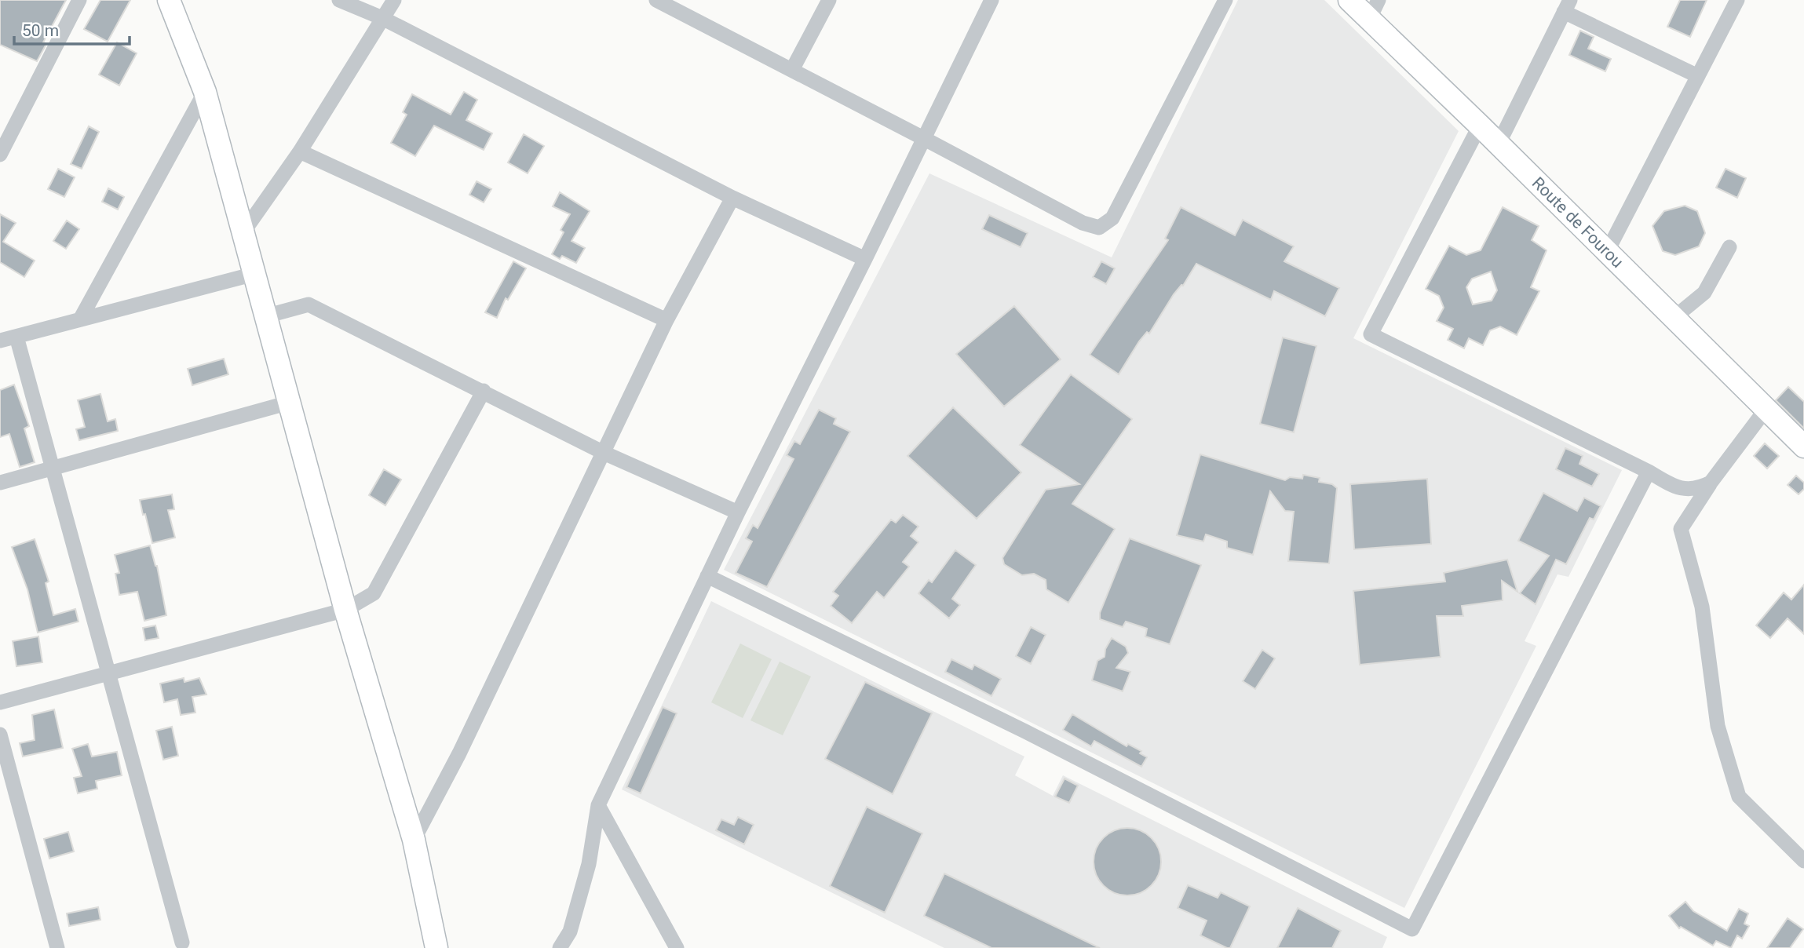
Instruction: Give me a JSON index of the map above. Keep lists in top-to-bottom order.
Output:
{
  "streets": {
    "street": ["Route de Fourou"]
  },
  "scale_bar": "50 m"
}
